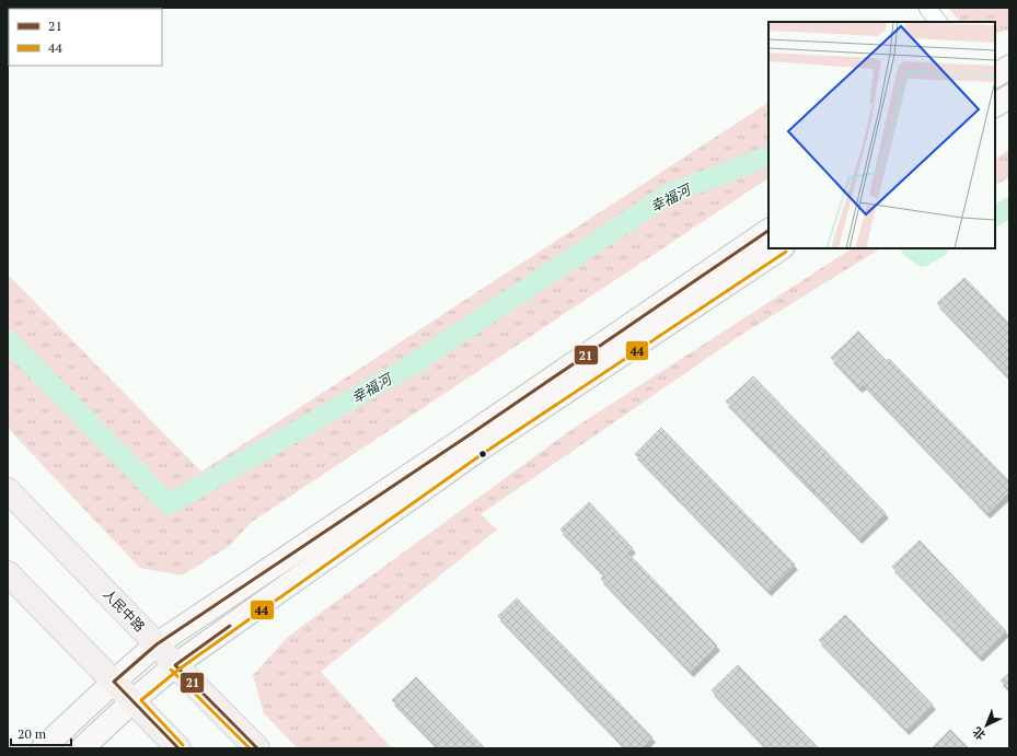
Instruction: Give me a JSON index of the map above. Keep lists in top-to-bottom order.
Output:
{
  "streets": {
    "main road": ["人民中路"]
  },
  "water": ["幸福河"],
  "lines": ["transit line 21", "transit line 44"],
  "legend": ["21", "44"],
  "scale_bar": "20 m",
  "north": "bottom left"
}
